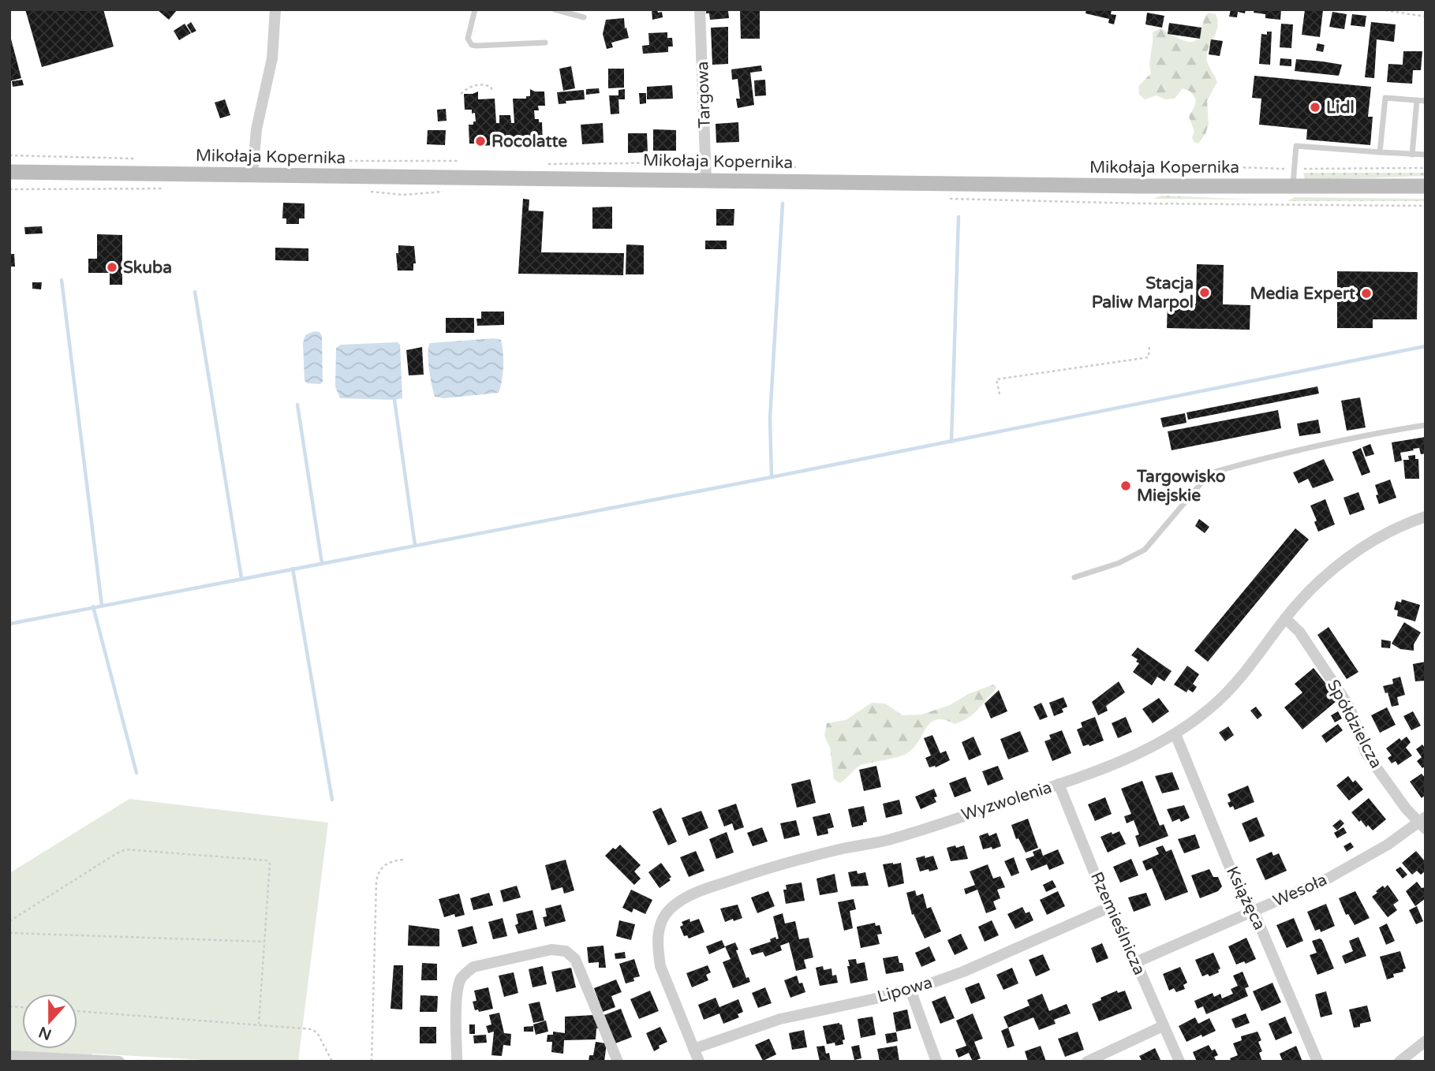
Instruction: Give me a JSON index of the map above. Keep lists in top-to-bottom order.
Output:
{
  "streets": {
    "main road": ["Mikołaja Kopernika"],
    "street": [
      "Targowa",
      "Spółdzielcza",
      "Wyzwolenia",
      "Wesoła",
      "Książęca",
      "Rzemieślnicza",
      "Lipowa"
    ]
  },
  "crossings": [
    ["Targowa", "Mikołaja Kopernika"],
    ["Spółdzielcza", "Wyzwolenia"],
    ["Spółdzielcza", "Wesoła"],
    ["Wyzwolenia", "Książęca"],
    ["Wyzwolenia", "Rzemieślnicza"],
    ["Wyzwolenia", "Lipowa"],
    ["Wesoła", "Książęca"],
    ["Wesoła", "Rzemieślnicza"],
    ["Rzemieślnicza", "Lipowa"]
  ],
  "places": [
    "Lidl",
    "Rocolatte",
    "Skuba",
    "Stacja Paliw Marpol",
    "Media Expert",
    "Targowisko Miejskie"
  ],
  "north": "bottom"
}
